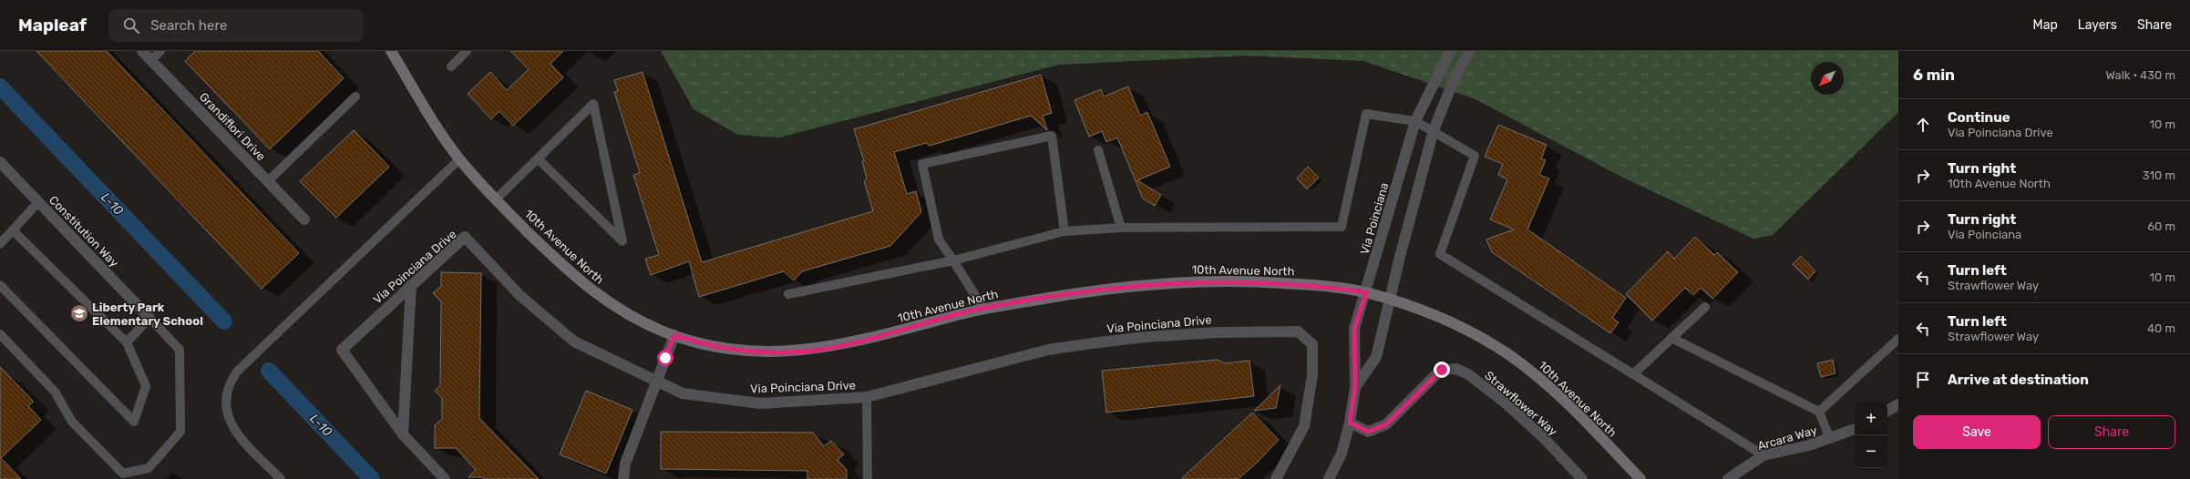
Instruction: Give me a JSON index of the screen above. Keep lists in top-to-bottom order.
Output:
{
  "streets": {
    "street": [
      "Grandiflori Drive",
      "Via Poinciana",
      "Constitution Way",
      "10th Avenue North",
      "Via Poinciana Drive",
      "Strawflower Way",
      "Arcara Way"
    ]
  },
  "crossings": [
    ["Via Poinciana", "10th Avenue North"],
    ["Via Poinciana", "Strawflower Way"]
  ],
  "water": ["L-10"],
  "places": {
    "school or university": ["Liberty Park Elementary School"]
  },
  "north": "bottom left",
  "page": {
    "header": "Mapleaf",
    "search": "Search here",
    "nav": ["Map", "Layers", "Share"],
    "heading": ["6 min", "Walk · 430 m"],
    "list": [
      ["Continue", "Via Poinciana Drive", "10 m"],
      ["Turn right", "10th Avenue North", "310 m"],
      ["Turn right", "Via Poinciana", "60 m"],
      ["Turn left", "Strawflower Way", "10 m"],
      ["Turn left", "Strawflower Way", "40 m"],
      "Arrive at destination"
    ],
    "map_buttons": ["+", "−"],
    "buttons": ["Save", "Share"]
  }
}
